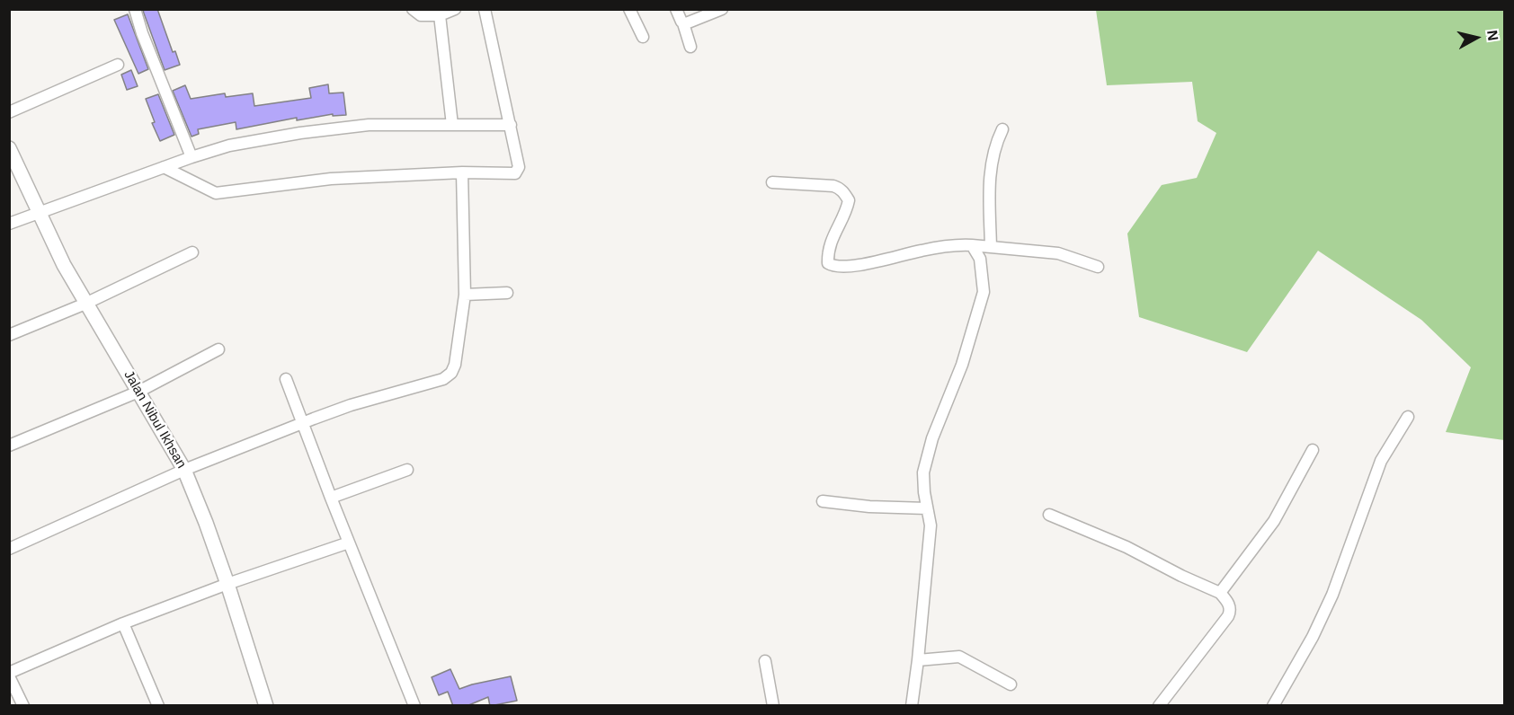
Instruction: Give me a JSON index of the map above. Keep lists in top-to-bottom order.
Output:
{
  "streets": {
    "street": ["Jalan Nibul Ikhsan"]
  },
  "north": "right"
}
